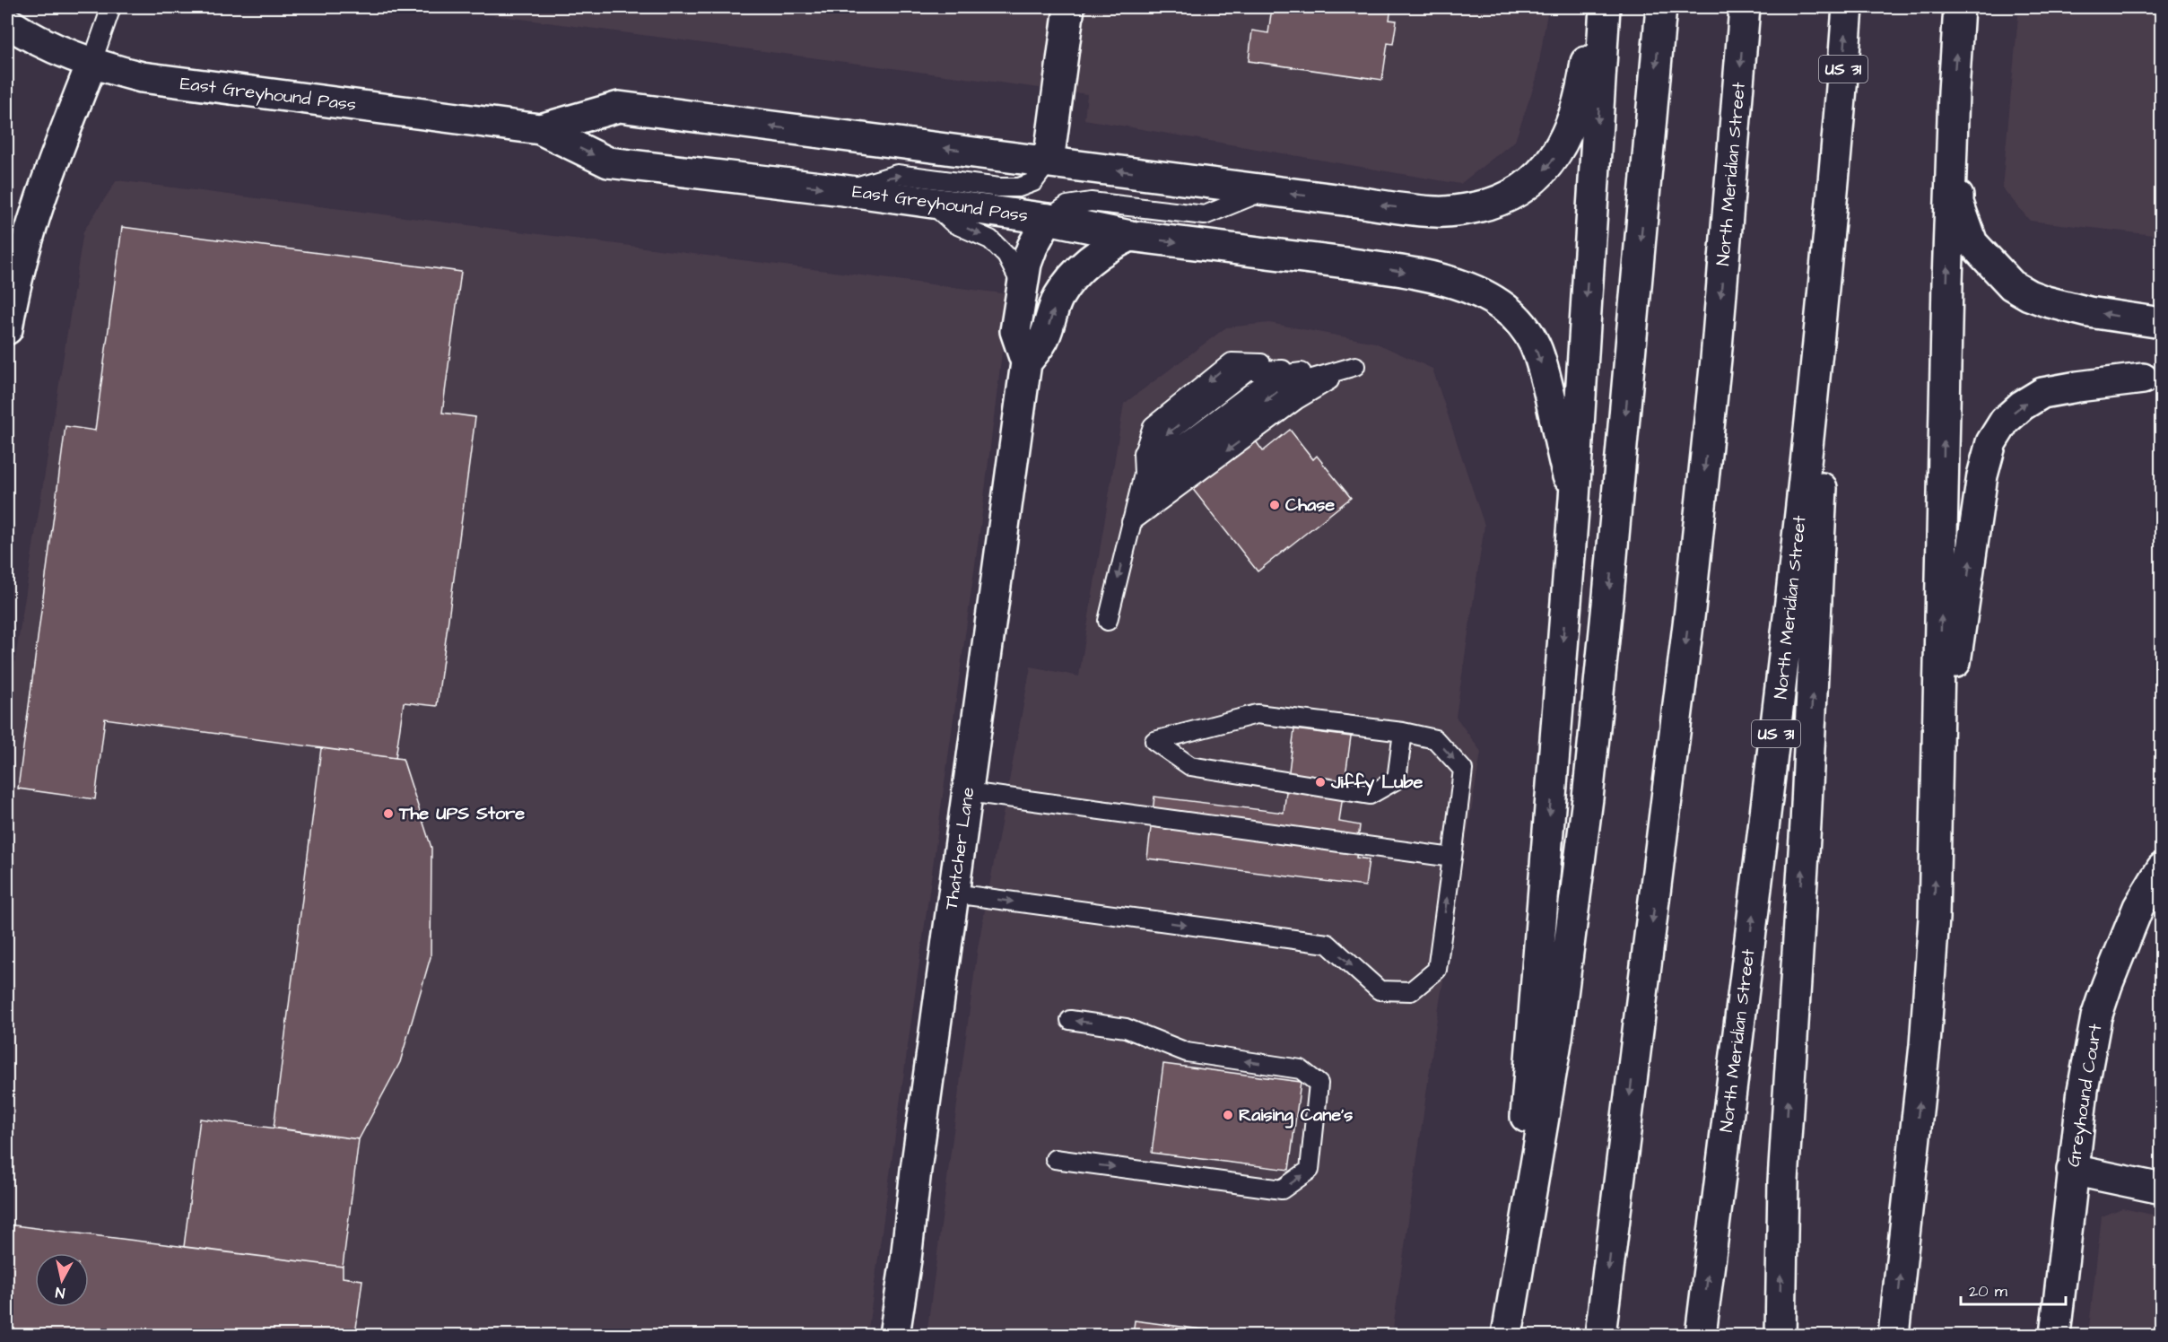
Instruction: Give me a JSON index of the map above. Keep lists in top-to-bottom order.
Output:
{
  "streets": {
    "main road": [
      "US 31",
      "East Greyhound Pass",
      "North Meridian Street",
      "Thatcher Lane",
      "Greyhound Court"
    ]
  },
  "crossings": [
    ["East Greyhound Pass", "Thatcher Lane"]
  ],
  "places": [
    "Chase",
    "Jiffy Lube",
    "The UPS Store",
    "Raising Cane's"
  ],
  "scale_bar": "20 m",
  "north": "bottom"
}
